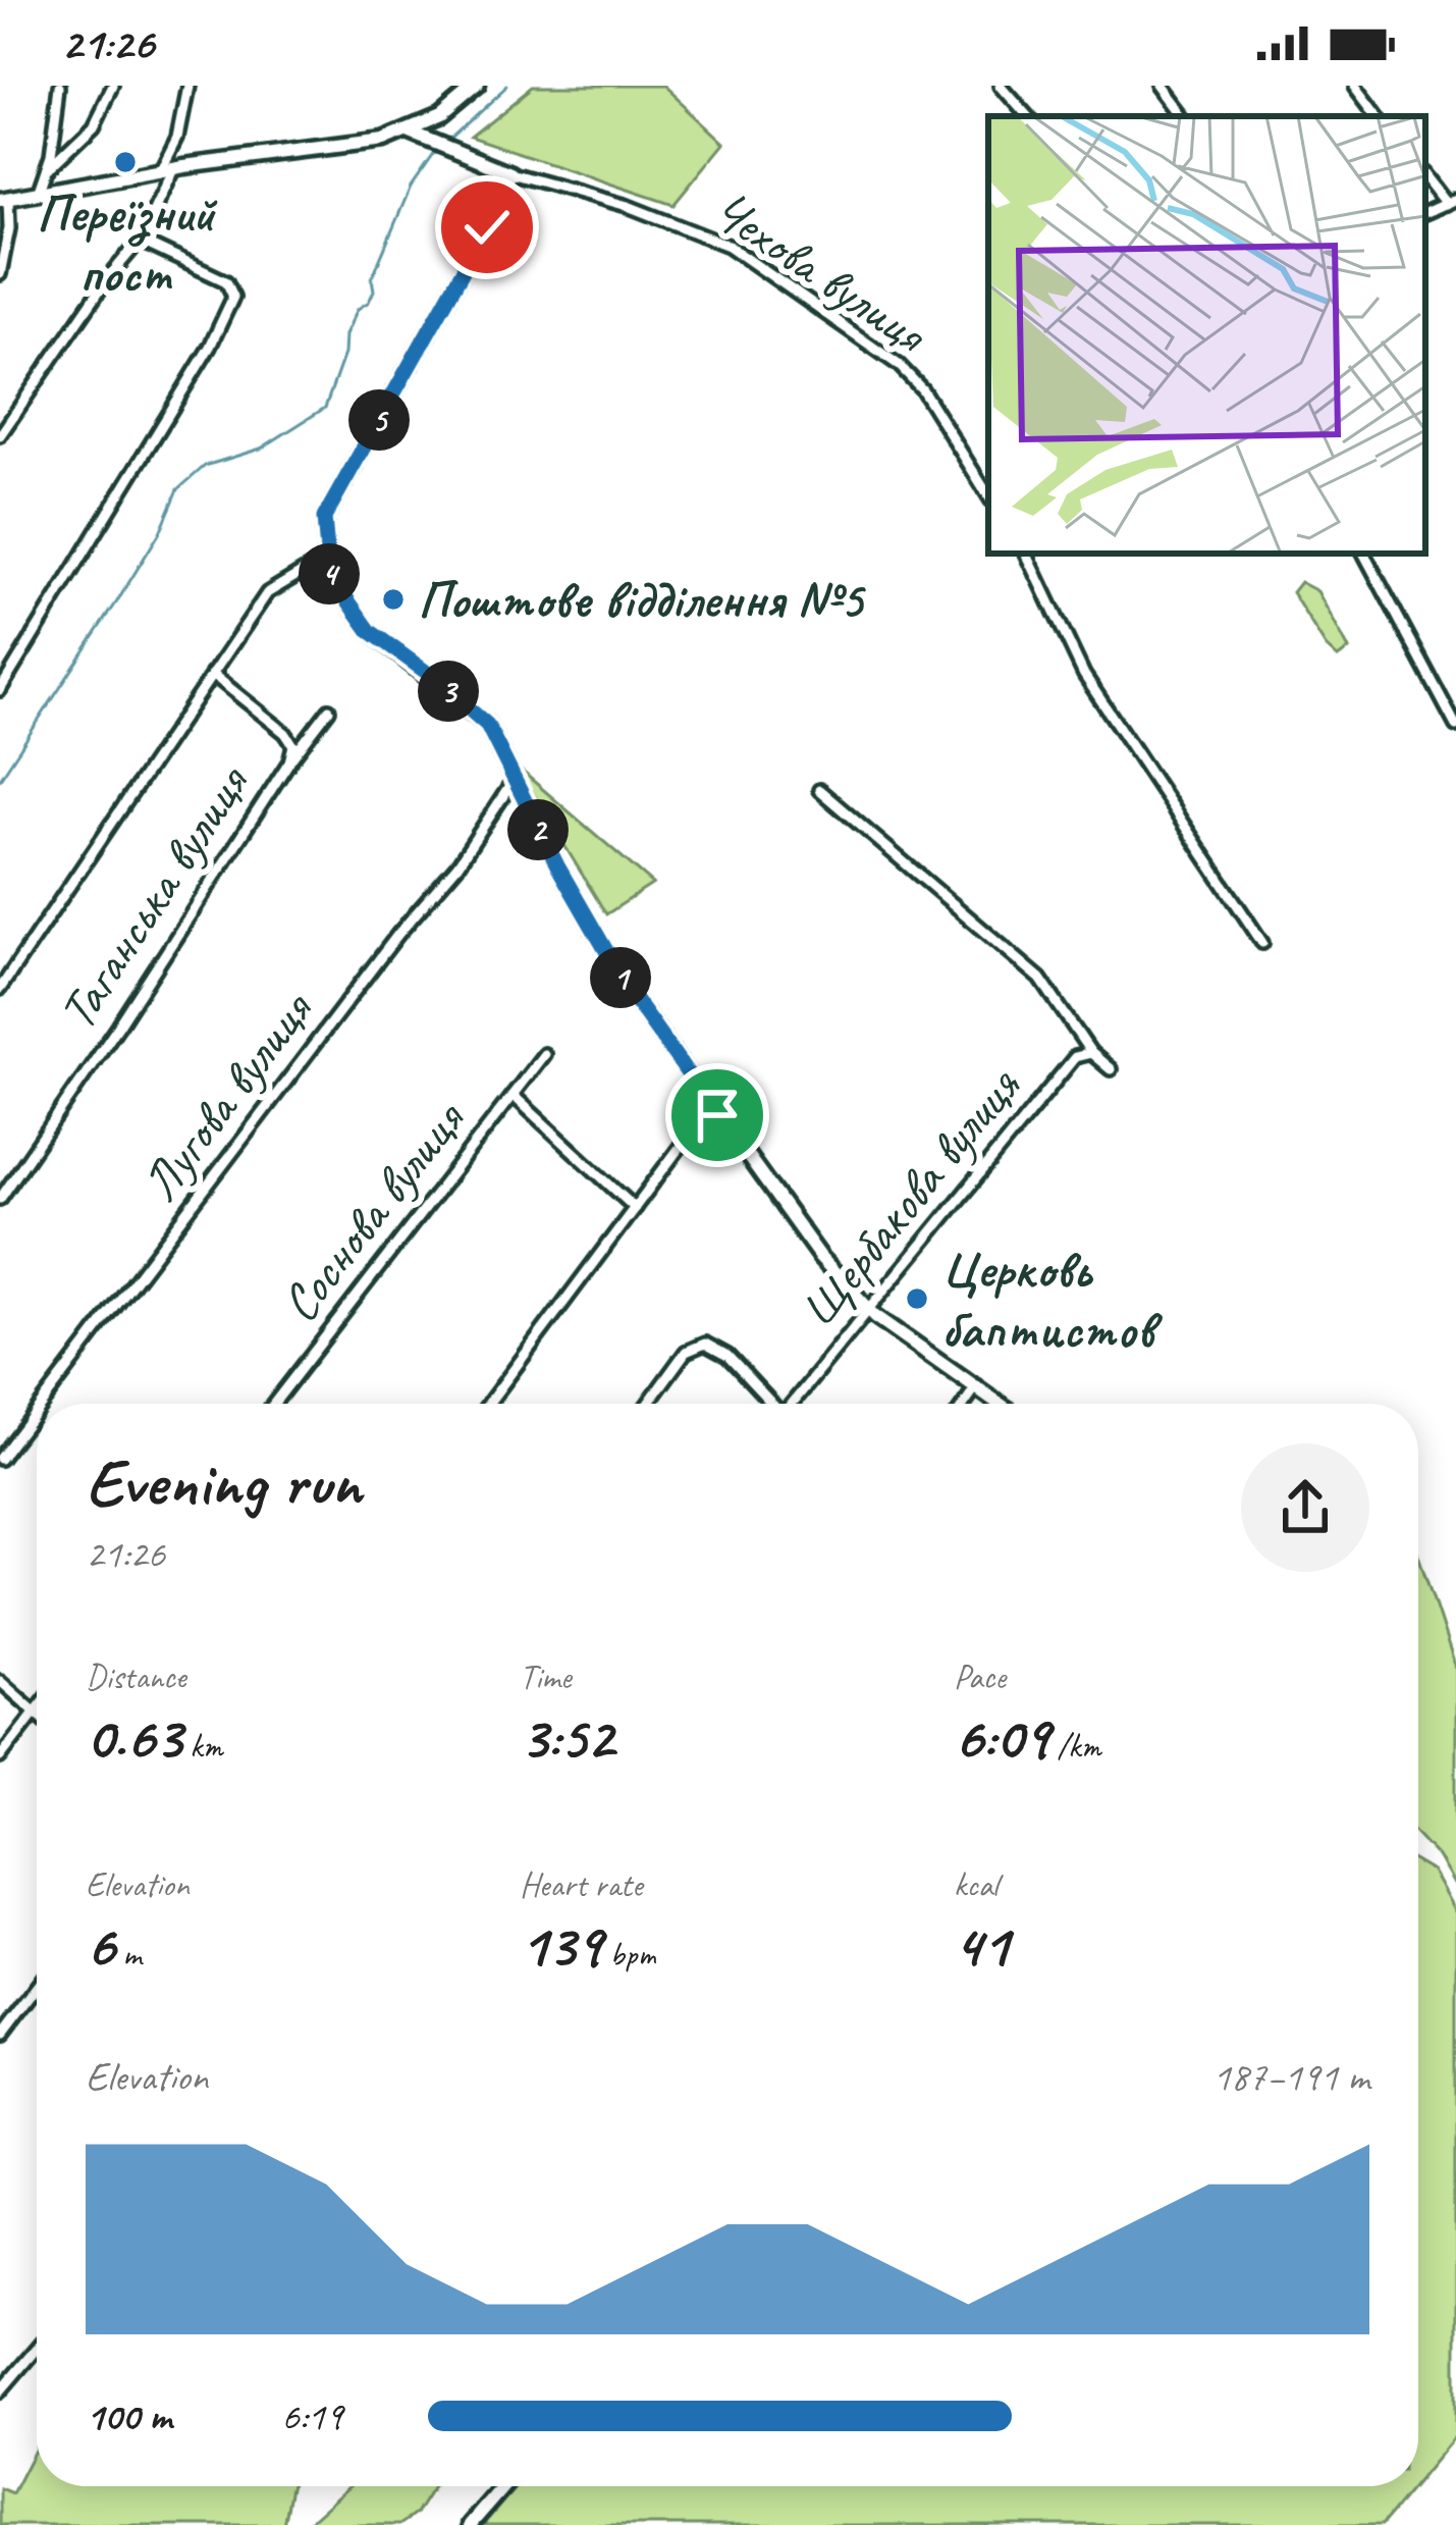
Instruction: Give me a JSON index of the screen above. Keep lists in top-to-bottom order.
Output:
{
  "streets": {
    "street": [
      "Чехова вулиця",
      "Таганська вулиця",
      "Лугова вулиця",
      "Щербакова вулиця",
      "Соснова вулиця"
    ]
  },
  "places": ["Переїзний пост", "Поштове відділення №5", "Церковь баптистов"],
  "page": {
    "status": "21:26",
    "pins": [
      "5",
      "4",
      "3",
      "2",
      "1"
    ],
    "heading": ["Evening run", "21:26"],
    "stats": [
      ["Distance", "0.63 km"],
      ["Time", "3:52"],
      ["Pace", "6:09 /km"],
      ["Elevation", "6 m"],
      ["Heart rate", "139 bpm"],
      ["kcal", "41"]
    ],
    "chart": ["Elevation", "187–191 m"],
    "list": [
      {
        "name": "100 m",
        "note": "6:19"
      }
    ]
  }
}
